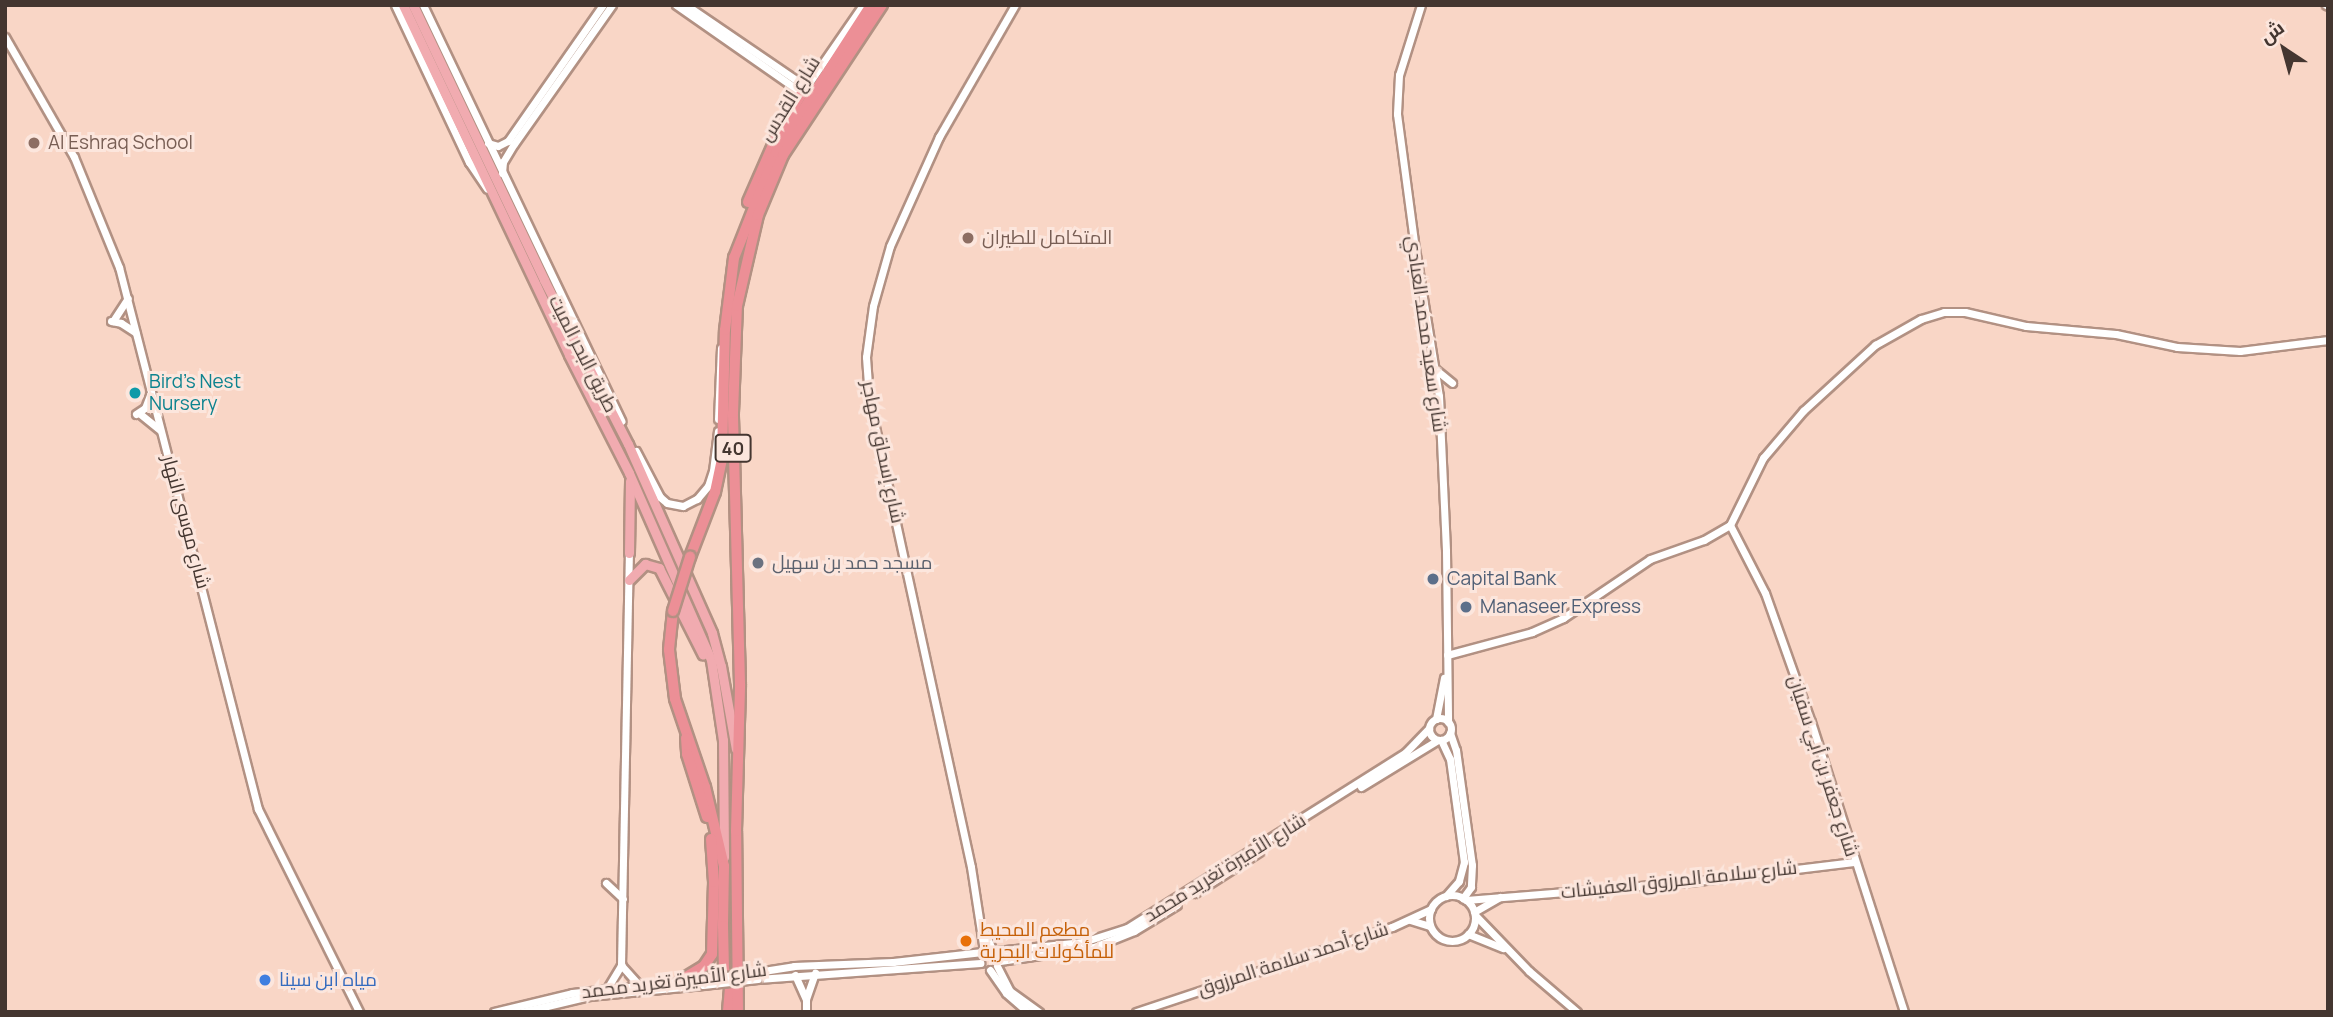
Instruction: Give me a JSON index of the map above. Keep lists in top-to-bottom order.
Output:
{
  "streets": {
    "highway": ["شارع القدس", "40"],
    "main road": ["طريق البحر الميت"],
    "street": [
      "شارع سعيد محمد العبادي",
      "شارع إسحاق مهاجر",
      "شارع موسى النهار",
      "شارع جعفر بن أبي سفيان",
      "شارع الأميرة تغريد محمد",
      "شارع سلامة المرزوق العفيشات",
      "شارع أحمد سلامة المرزوق"
    ]
  },
  "crossings": [
    ["شارع القدس", "40"],
    ["شارع سعيد محمد العبادي", "شارع الأميرة تغريد محمد"],
    ["طريق البحر الميت", "40"],
    ["شارع إسحاق مهاجر", "شارع الأميرة تغريد محمد"],
    ["شارع جعفر بن أبي سفيان", "شارع سلامة المرزوق العفيشات"],
    ["شارع سلامة المرزوق العفيشات", "شارع أحمد سلامة المرزوق"]
  ],
  "places": [
    "Al Eshraq School",
    "المتكامل للطيران",
    "Bird's Nest Nursery",
    "مسجد حمد بن سهيل",
    "Capital Bank",
    "Manaseer Express",
    "مطعم المحيط للمأكولات البحرية",
    "مياه ابن سينا"
  ],
  "north": "top left"
}
